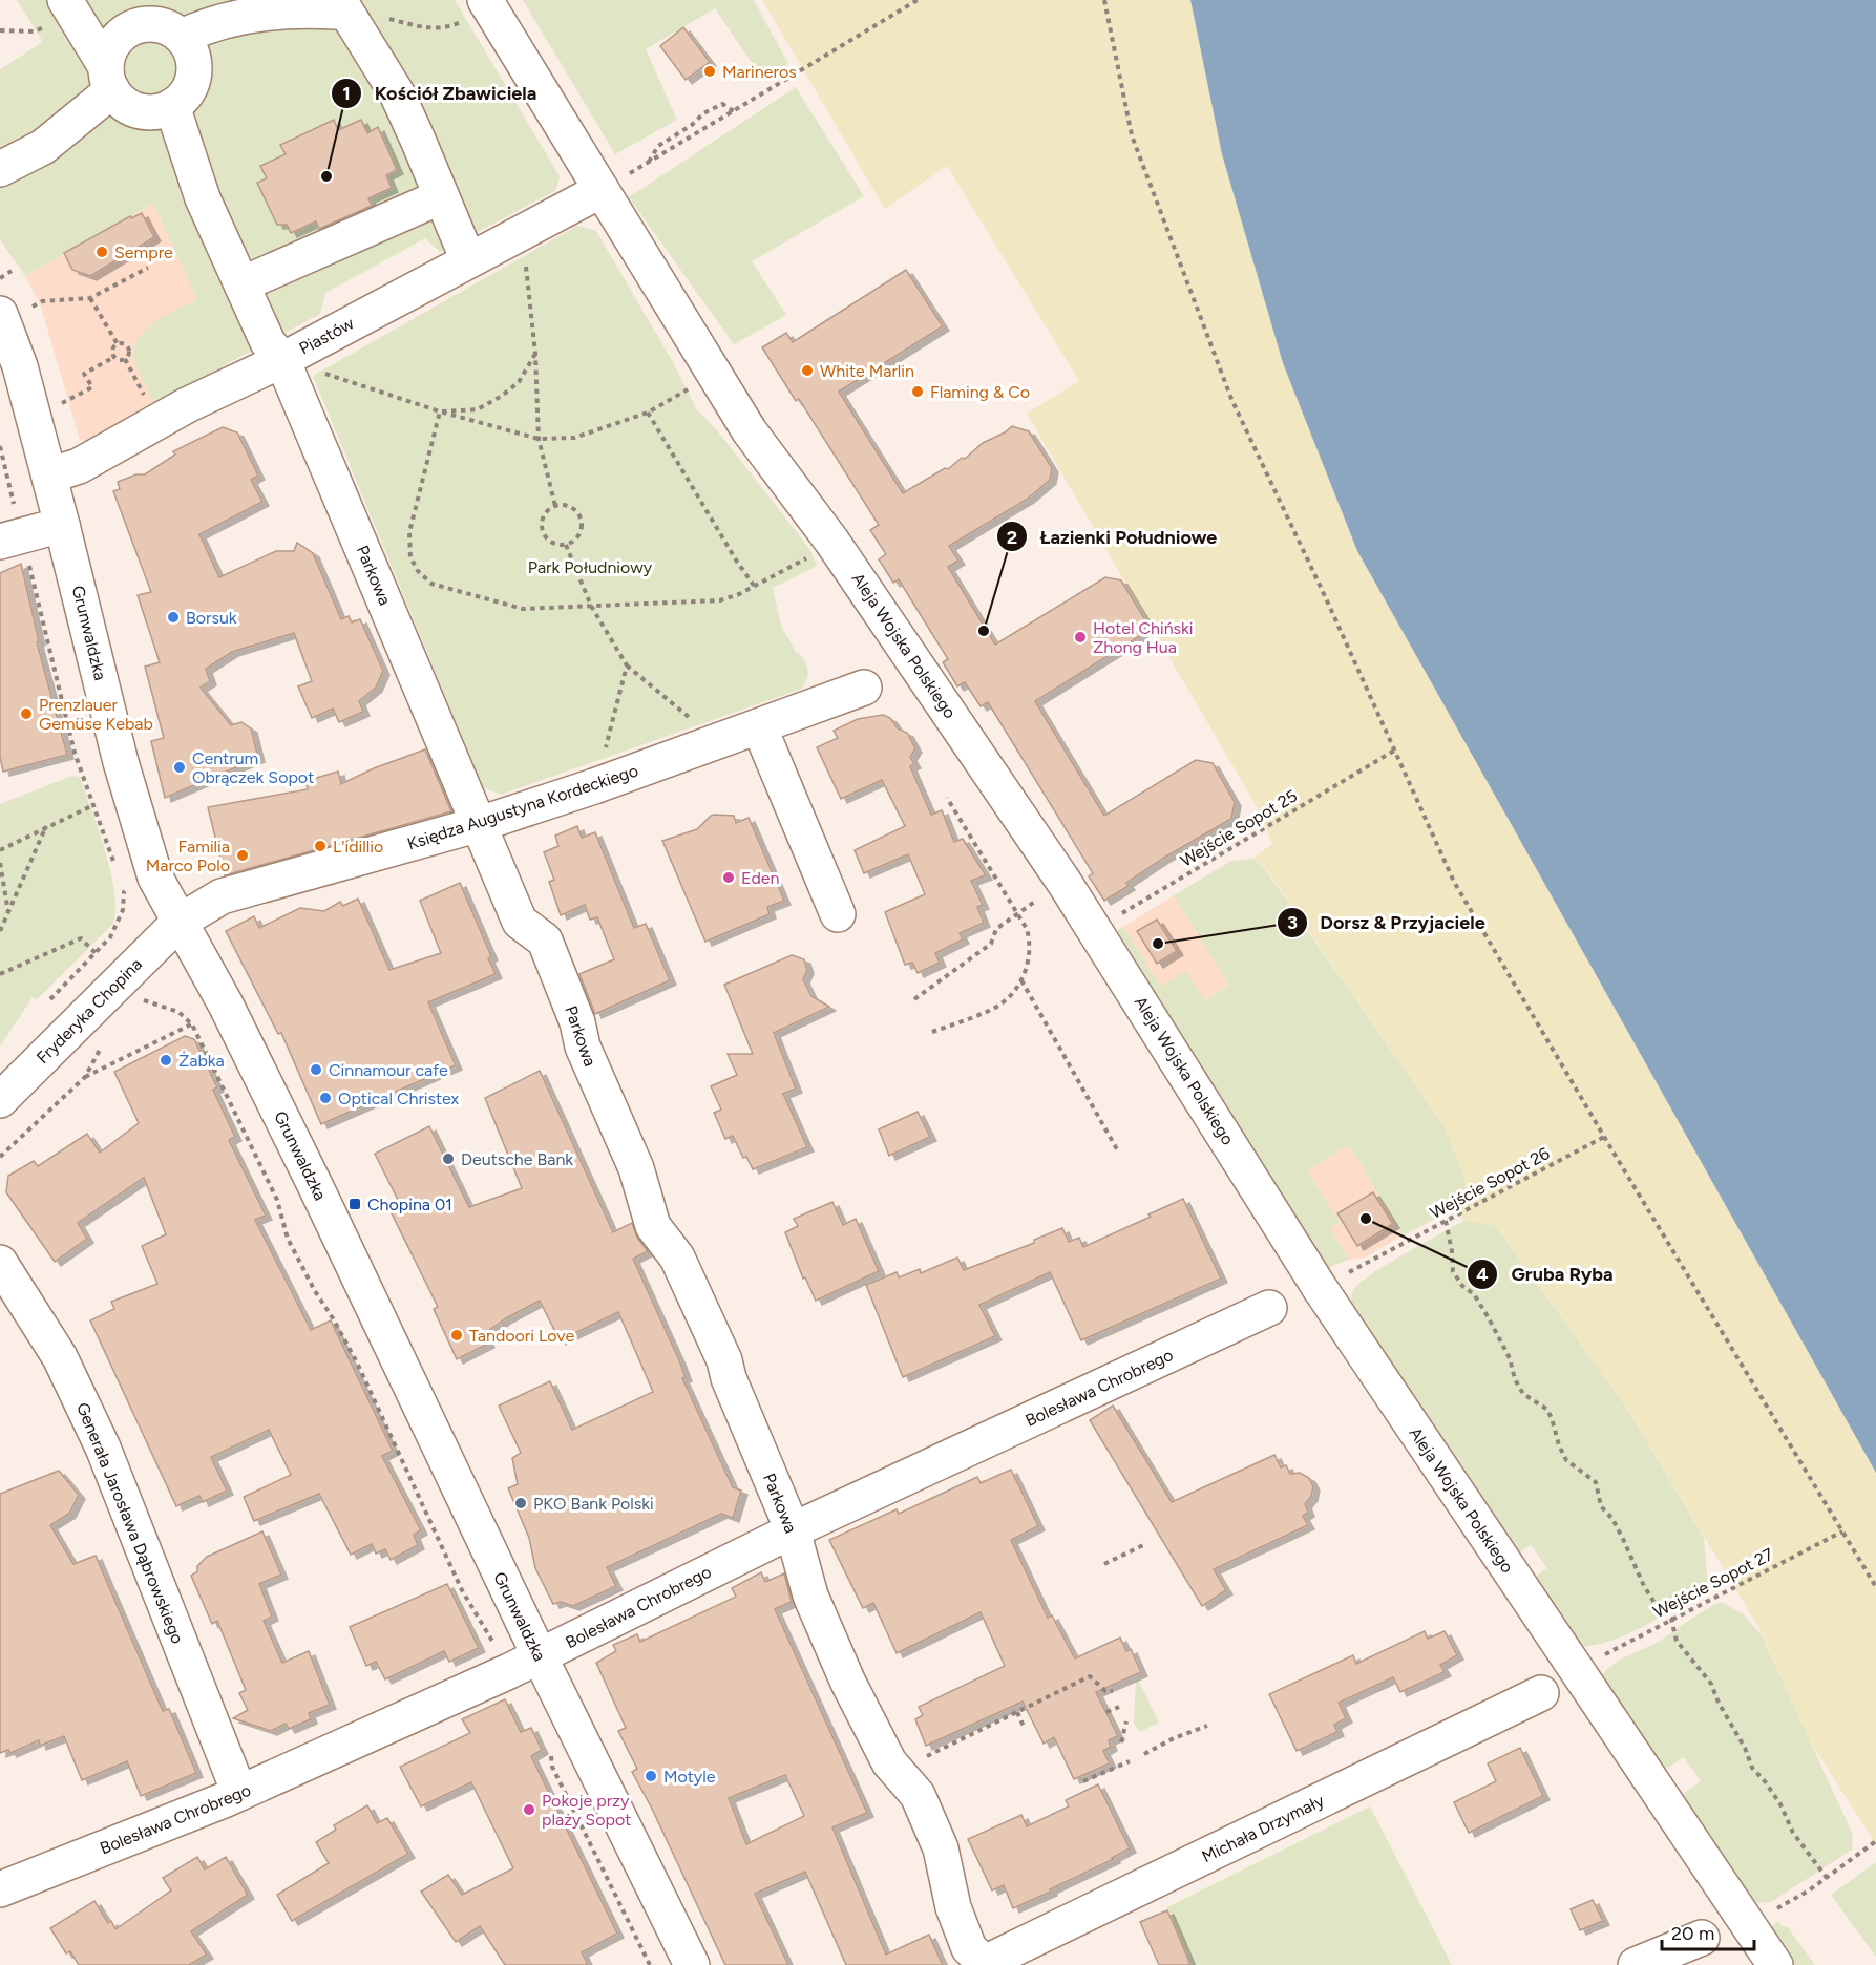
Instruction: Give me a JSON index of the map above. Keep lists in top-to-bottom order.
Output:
{
  "streets": {
    "street": [
      "Piastów",
      "Parkowa",
      "Grunwaldzka",
      "Aleja Wojska Polskiego",
      "Księdza Augustyna Kordeckiego",
      "Fryderyka Chopina",
      "Bolesława Chrobrego",
      "Generała Jarosława Dąbrowskiego",
      "Michała Drzymały"
    ],
    "path": ["Wejście Sopot 25", "Wejście Sopot 26", "Wejście Sopot 27"]
  },
  "crossings": [
    ["Piastów", "Parkowa"],
    ["Piastów", "Grunwaldzka"],
    ["Piastów", "Aleja Wojska Polskiego"],
    ["Parkowa", "Księdza Augustyna Kordeckiego"],
    ["Parkowa", "Bolesława Chrobrego"],
    ["Parkowa", "Michała Drzymały"],
    ["Grunwaldzka", "Księdza Augustyna Kordeckiego"],
    ["Grunwaldzka", "Fryderyka Chopina"],
    ["Grunwaldzka", "Bolesława Chrobrego"],
    ["Aleja Wojska Polskiego", "Wejście Sopot 25"],
    ["Aleja Wojska Polskiego", "Wejście Sopot 26"],
    ["Księdza Augustyna Kordeckiego", "Fryderyka Chopina"],
    ["Bolesława Chrobrego", "Generała Jarosława Dąbrowskiego"]
  ],
  "parks": ["Park Południowy"],
  "places": {
    "other": [
      "Marineros",
      "Kościół Zbawiciela",
      "Sempre",
      "White Marlin",
      "Flaming & Co",
      "Borsuk",
      "Łazienki Południowe",
      "Hotel Chiński Zhong Hua",
      "Prenzlauer Gemüse Kebab",
      "Centrum Obrączek Sopot",
      "L'idillio",
      "Familia Marco Polo",
      "Eden",
      "Dorsz & Przyjaciele",
      "Żabka",
      "Cinnamour cafe",
      "Optical Christex",
      "Deutsche Bank",
      "Gruba Ryba",
      "Tandoori Love",
      "PKO Bank Polski",
      "Motyle",
      "Pokoje przy plaży Sopot"
    ],
    "transit": ["Chopina 01"]
  },
  "scale_bar": "20 m"
}
